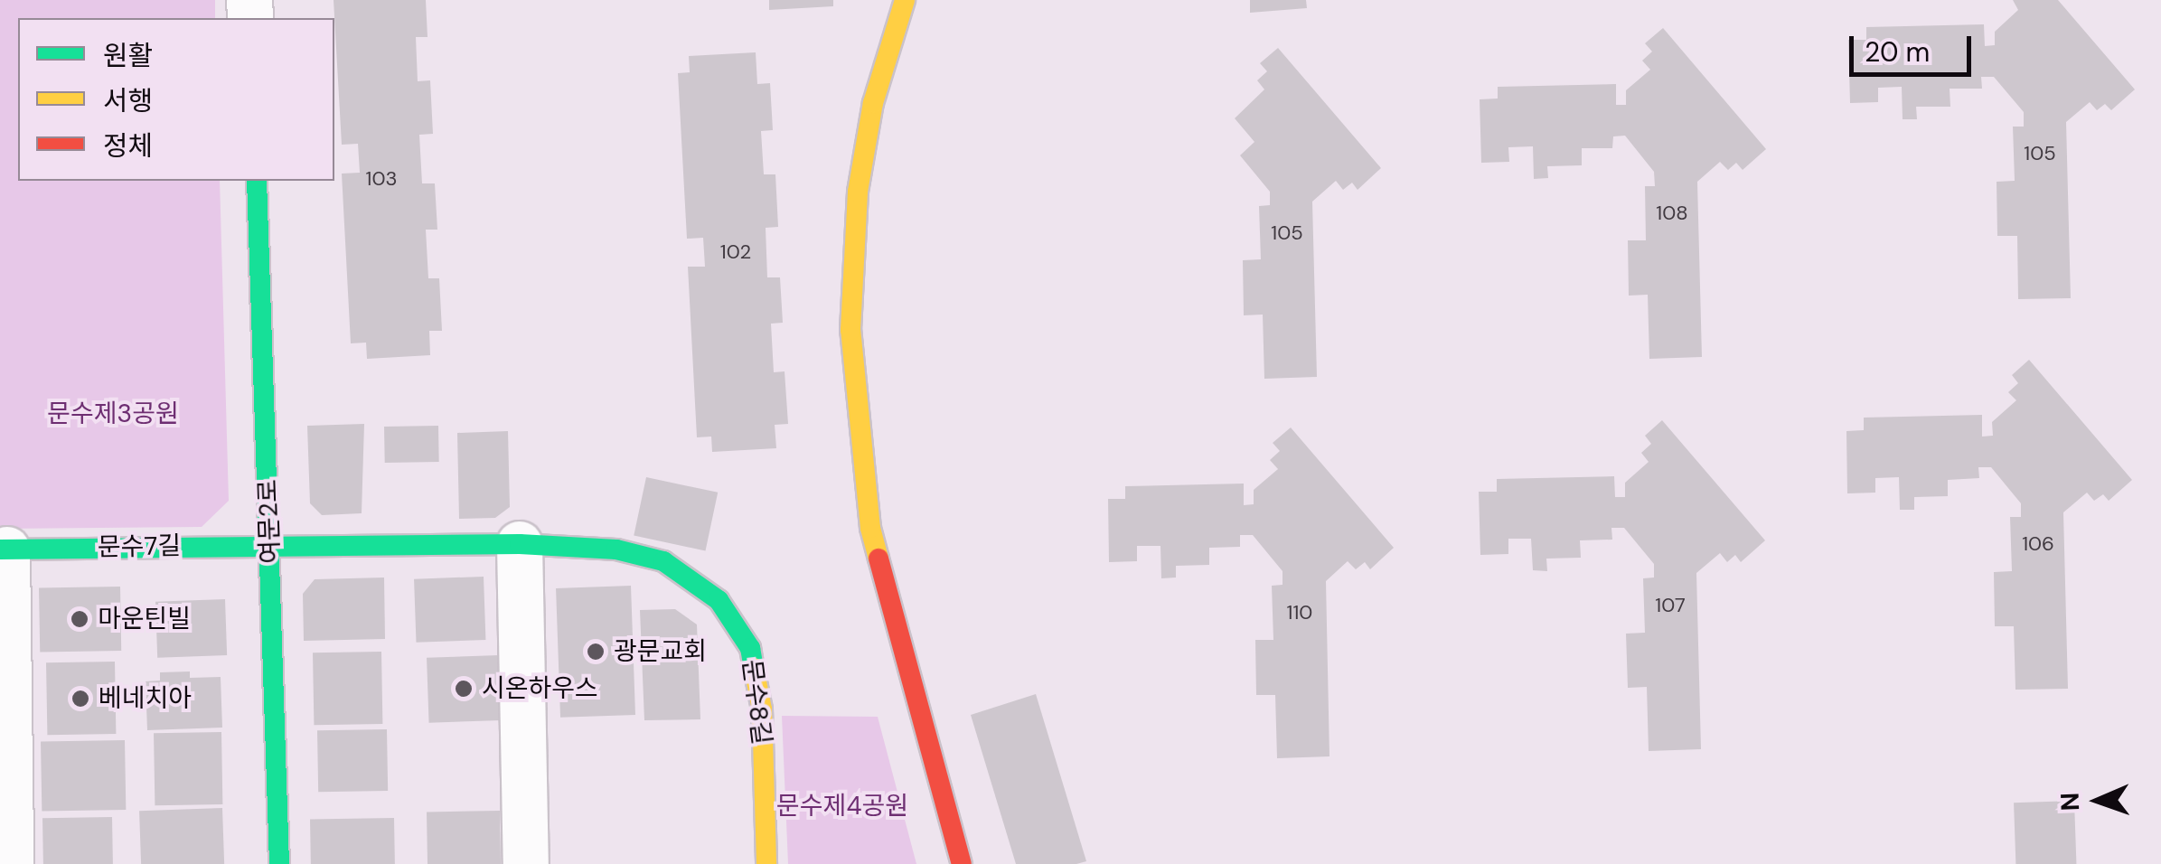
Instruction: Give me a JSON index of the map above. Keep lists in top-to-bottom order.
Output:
{
  "streets": {
    "street": ["여문2로", "문수7길", "문수8길"]
  },
  "crossings": [
    ["여문2로", "문수7길"],
    ["여문2로", "문수8길"],
    ["문수7길", "문수8길"]
  ],
  "parks": ["문수제3공원", "문수제4공원"],
  "places": [
    "마운틴빌",
    "광문교회",
    "시온하우스",
    "베네치아"
  ],
  "house_numbers": [
    "105",
    "103",
    "108",
    "105",
    "102",
    "106",
    "107",
    "110"
  ],
  "legend": ["원활", "서행", "정체"],
  "scale_bar": "20 m",
  "north": "left"
}
